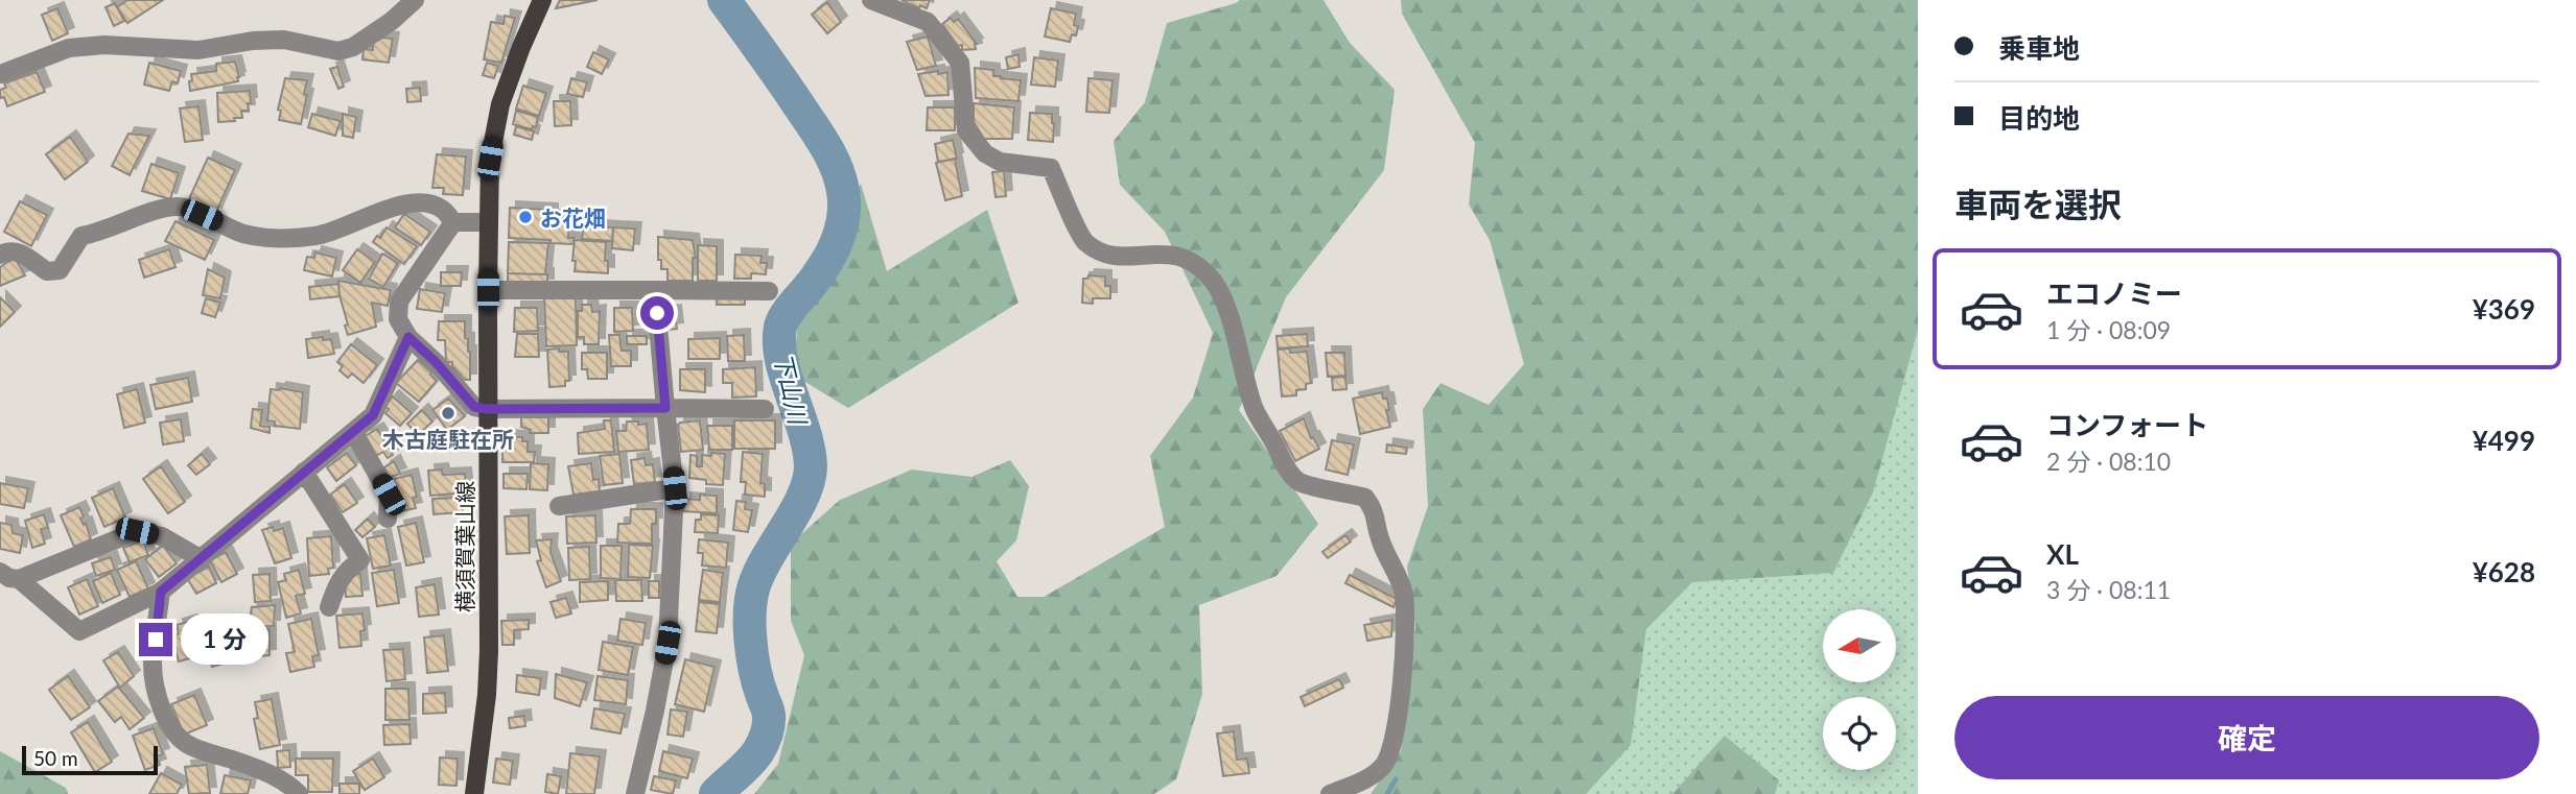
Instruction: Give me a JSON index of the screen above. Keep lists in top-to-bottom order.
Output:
{
  "streets": {
    "main road": ["横須賀葉山線"]
  },
  "water": ["下山川"],
  "places": ["お花畑", "木古庭駐在所"],
  "scale_bar": "50 m",
  "north": "left",
  "page": {
    "banner": ["乗車地", "目的地"],
    "heading": "車両を選択",
    "list": [
      {
        "name": "エコノミー",
        "note": "1 分 · 08:09",
        "value": "¥369"
      },
      {
        "name": "コンフォート",
        "note": "2 分 · 08:10",
        "value": "¥499"
      },
      {
        "name": "XL",
        "note": "3 分 · 08:11",
        "value": "¥628"
      }
    ],
    "bubble": "1 分",
    "buttons": "確定",
    "scale": "50 m"
  }
}
